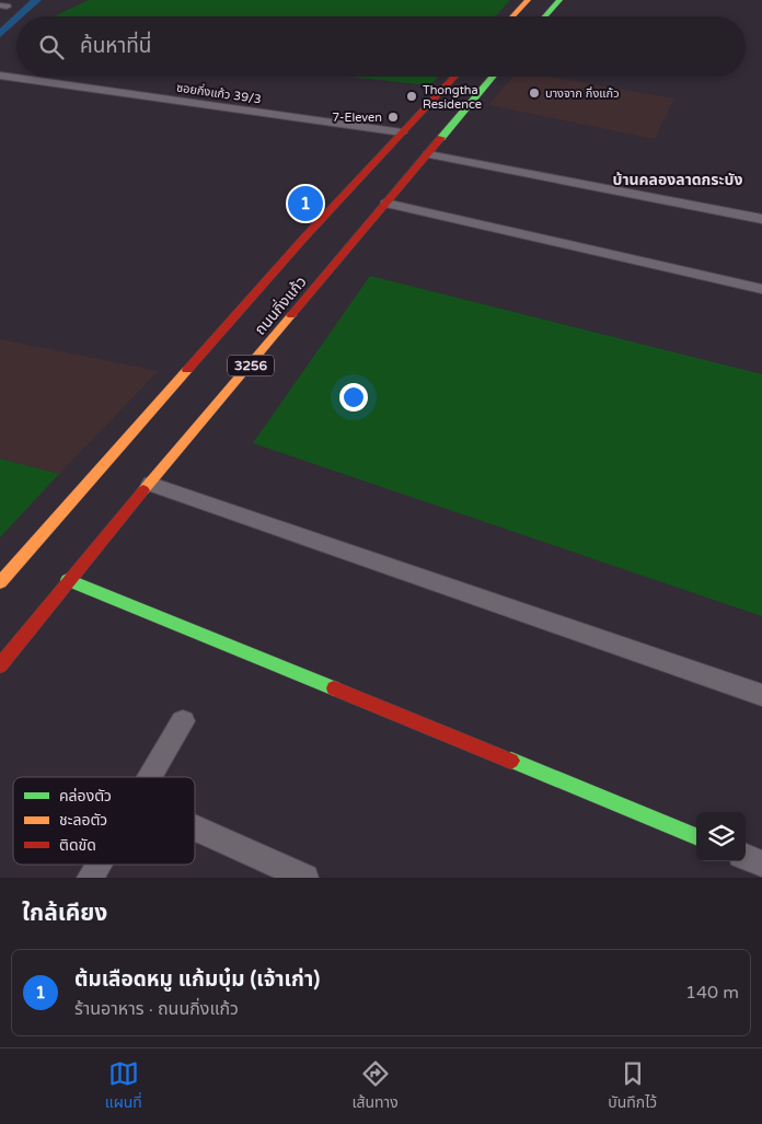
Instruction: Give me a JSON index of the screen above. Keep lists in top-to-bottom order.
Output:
{
  "streets": {
    "main road": ["ถนนกิ่งแก้ว", "3256"],
    "street": ["ซอยกิ่งแก้ว 39/3"]
  },
  "crossings": [
    ["ซอยกิ่งแก้ว 39/3", "ถนนกิ่งแก้ว"]
  ],
  "districts": ["บ้านคลองลาดกระบัง"],
  "places": ["บางจาก กิ่งแก้ว", "Thongtha Residence", "7-Eleven"],
  "legend": ["คล่องตัว", "ชะลอตัว", "ติดขัด"],
  "page": {
    "search": "ค้นหาที่นี่",
    "pins": "1",
    "heading": "ใกล้เคียง",
    "list": [
      {
        "mark": "1",
        "name": "ต้มเลือดหมู แก้มบุ๋ม (เจ้าเก่า)",
        "note": "ร้านอาหาร · ถนนกิ่งแก้ว",
        "value": "140 m"
      }
    ],
    "nav": ["แผนที่", "เส้นทาง", "บันทึกไว้"]
  }
}
